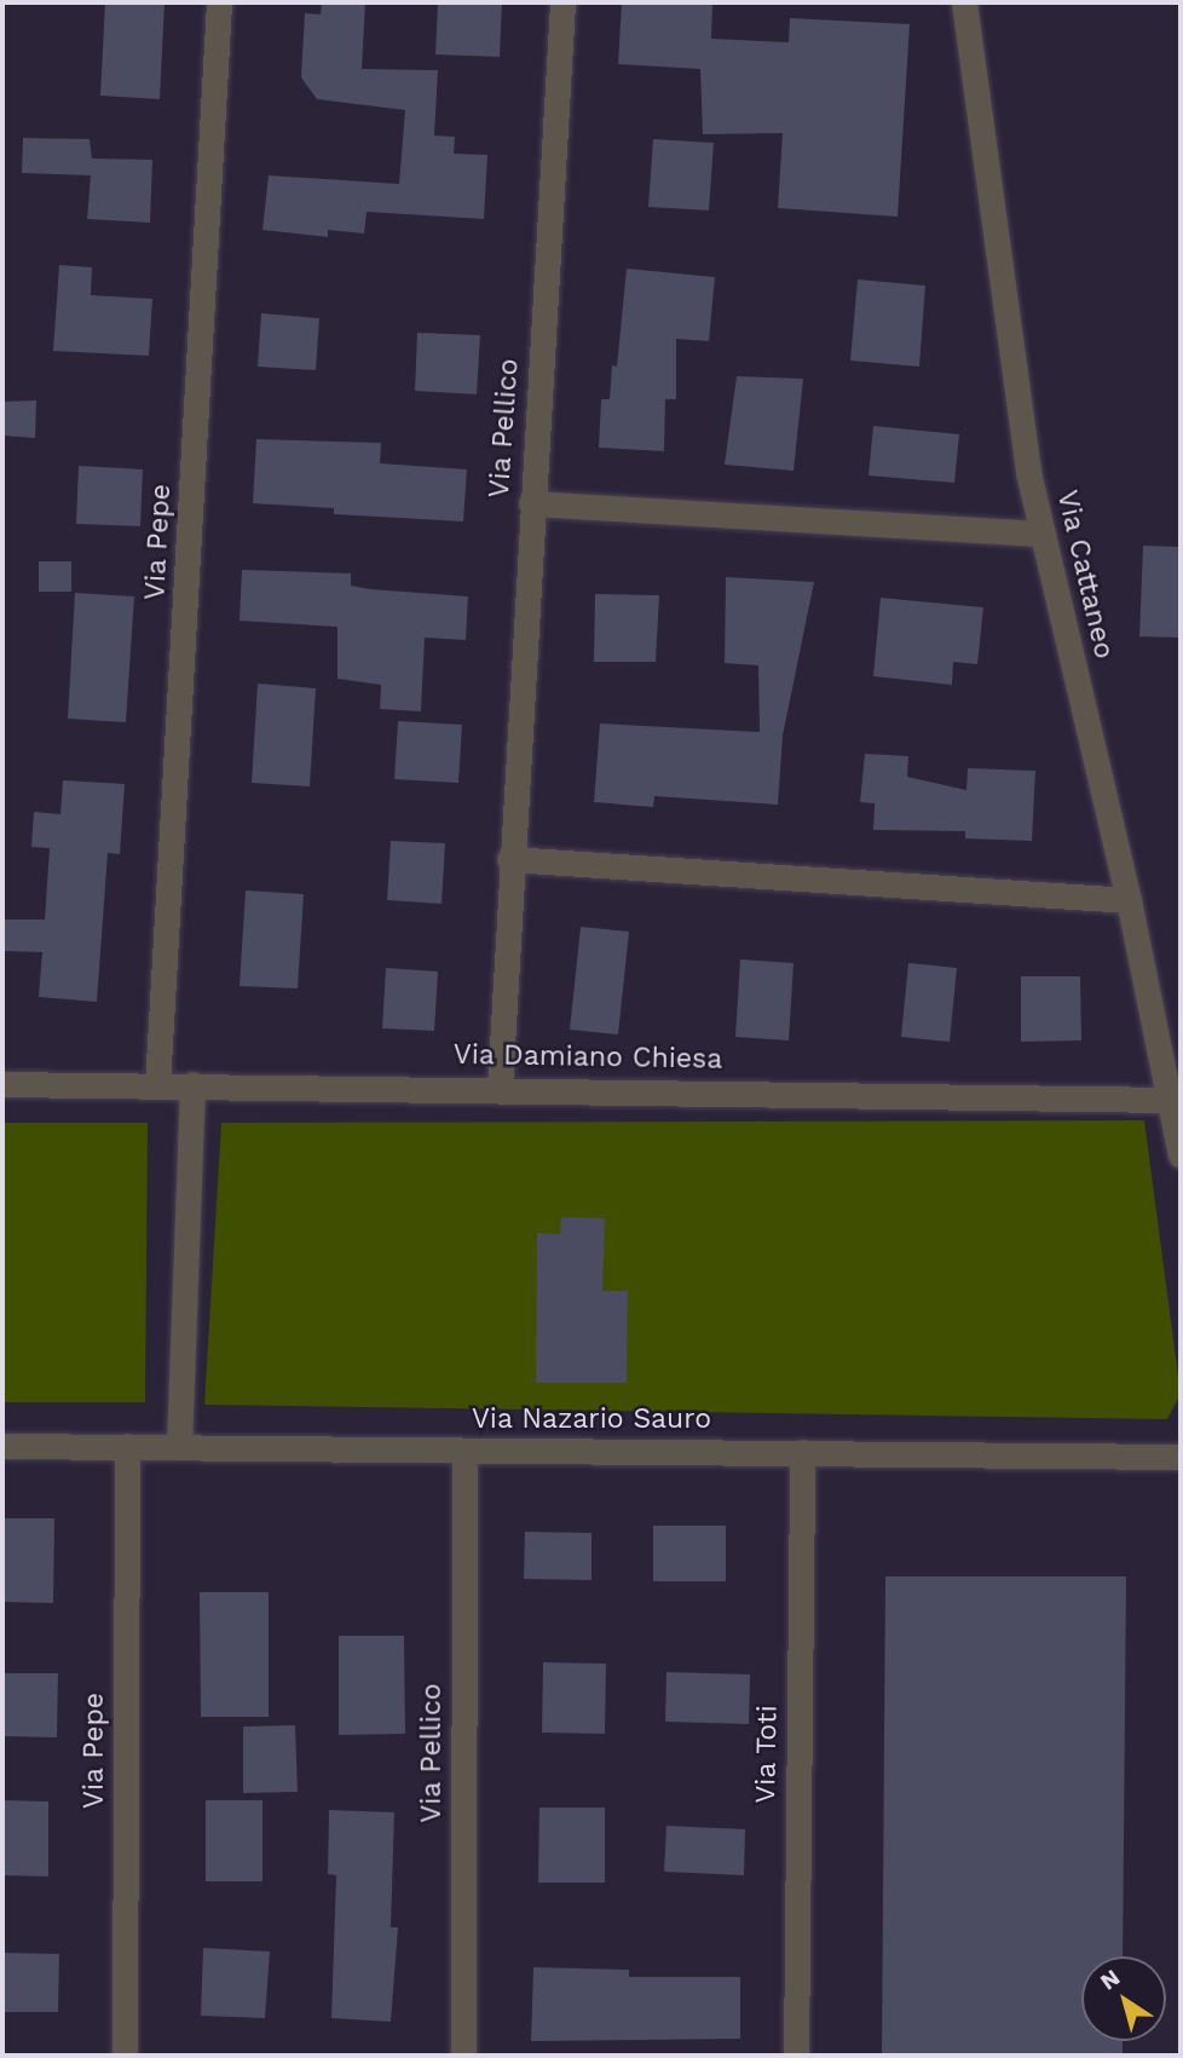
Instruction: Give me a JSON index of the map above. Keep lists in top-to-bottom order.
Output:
{
  "streets": {
    "street": [
      "Via Pellico",
      "Via Pepe",
      "Via Cattaneo",
      "Via Damiano Chiesa",
      "Via Nazario Sauro",
      "Via Toti"
    ]
  },
  "crossings": [
    ["Via Pellico", "Via Damiano Chiesa"],
    ["Via Pellico", "Via Nazario Sauro"],
    ["Via Pepe", "Via Damiano Chiesa"],
    ["Via Pepe", "Via Nazario Sauro"],
    ["Via Cattaneo", "Via Damiano Chiesa"],
    ["Via Nazario Sauro", "Via Toti"]
  ],
  "north": "top left"
}
